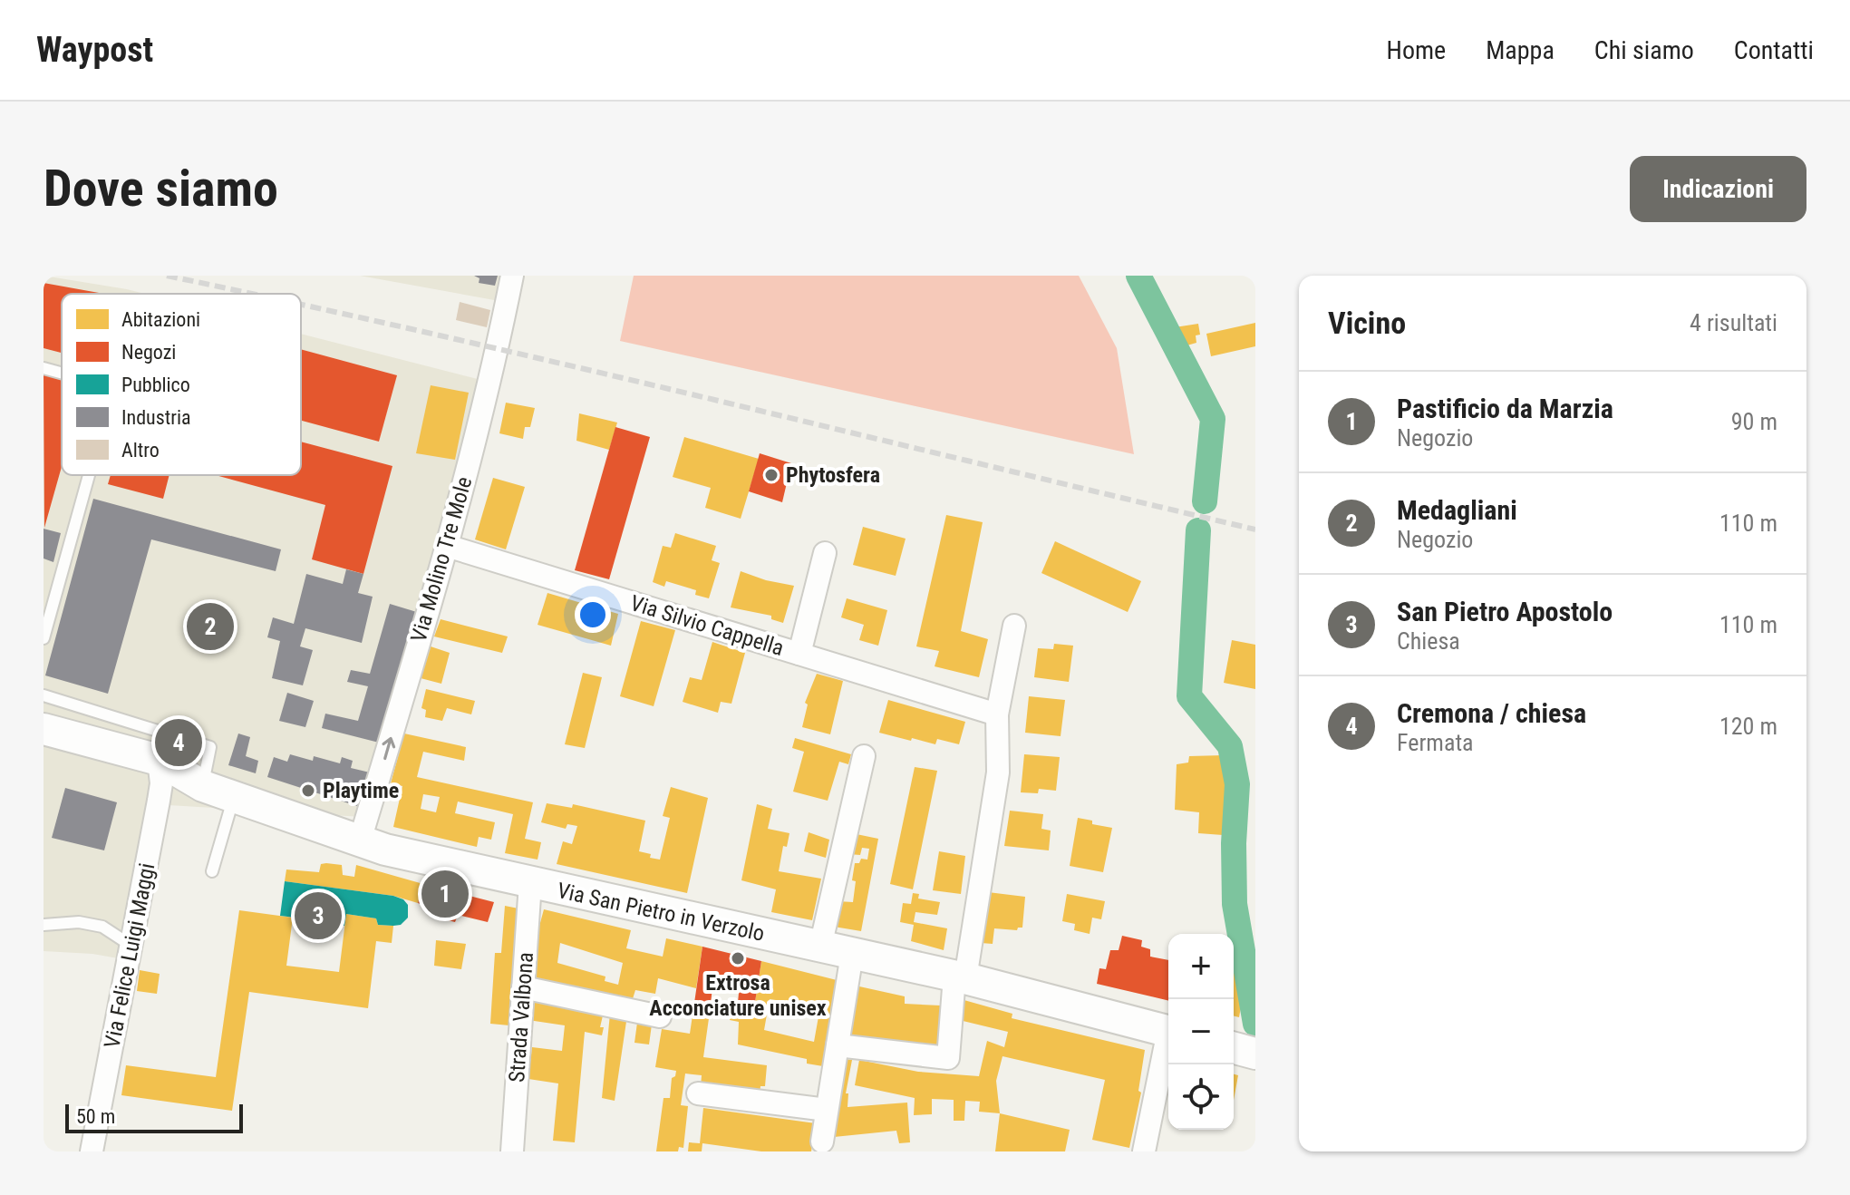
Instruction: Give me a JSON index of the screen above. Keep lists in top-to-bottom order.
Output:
{
  "streets": {
    "main road": ["Via San Pietro in Verzolo"],
    "street": [
      "Via Molino Tre Mole",
      "Via Silvio Cappella",
      "Via Felice Luigi Maggi",
      "Strada Valbona"
    ]
  },
  "crossings": [
    ["Via Molino Tre Mole", "Via Silvio Cappella"],
    ["Via Molino Tre Mole", "Via San Pietro in Verzolo"],
    ["Via San Pietro in Verzolo", "Via Felice Luigi Maggi"],
    ["Via San Pietro in Verzolo", "Strada Valbona"]
  ],
  "one_way": ["Via Molino Tre Mole"],
  "places": ["Phytosfera", "Playtime", "Extrosa Acconciature unisex"],
  "legend": [
    "Abitazioni",
    "Negozi",
    "Pubblico",
    "Industria",
    "Altro"
  ],
  "scale_bar": "50 m",
  "page": {
    "header": "Waypost",
    "nav": [
      "Home",
      "Mappa",
      "Chi siamo",
      "Contatti"
    ],
    "buttons": "Indicazioni",
    "title": "Dove siamo",
    "heading": ["Vicino", "4 risultati"],
    "list": [
      {
        "mark": "1",
        "name": "Pastificio da Marzia",
        "note": "Negozio",
        "value": "90 m"
      },
      {
        "mark": "2",
        "name": "Medagliani",
        "note": "Negozio",
        "value": "110 m"
      },
      {
        "mark": "3",
        "name": "San Pietro Apostolo",
        "note": "Chiesa",
        "value": "110 m"
      },
      {
        "mark": "4",
        "name": "Cremona / chiesa",
        "note": "Fermata",
        "value": "120 m"
      }
    ],
    "pins": [
      "2",
      "4",
      "1",
      "3"
    ],
    "map_buttons": ["+", "−"],
    "scale": "50 m"
  }
}
